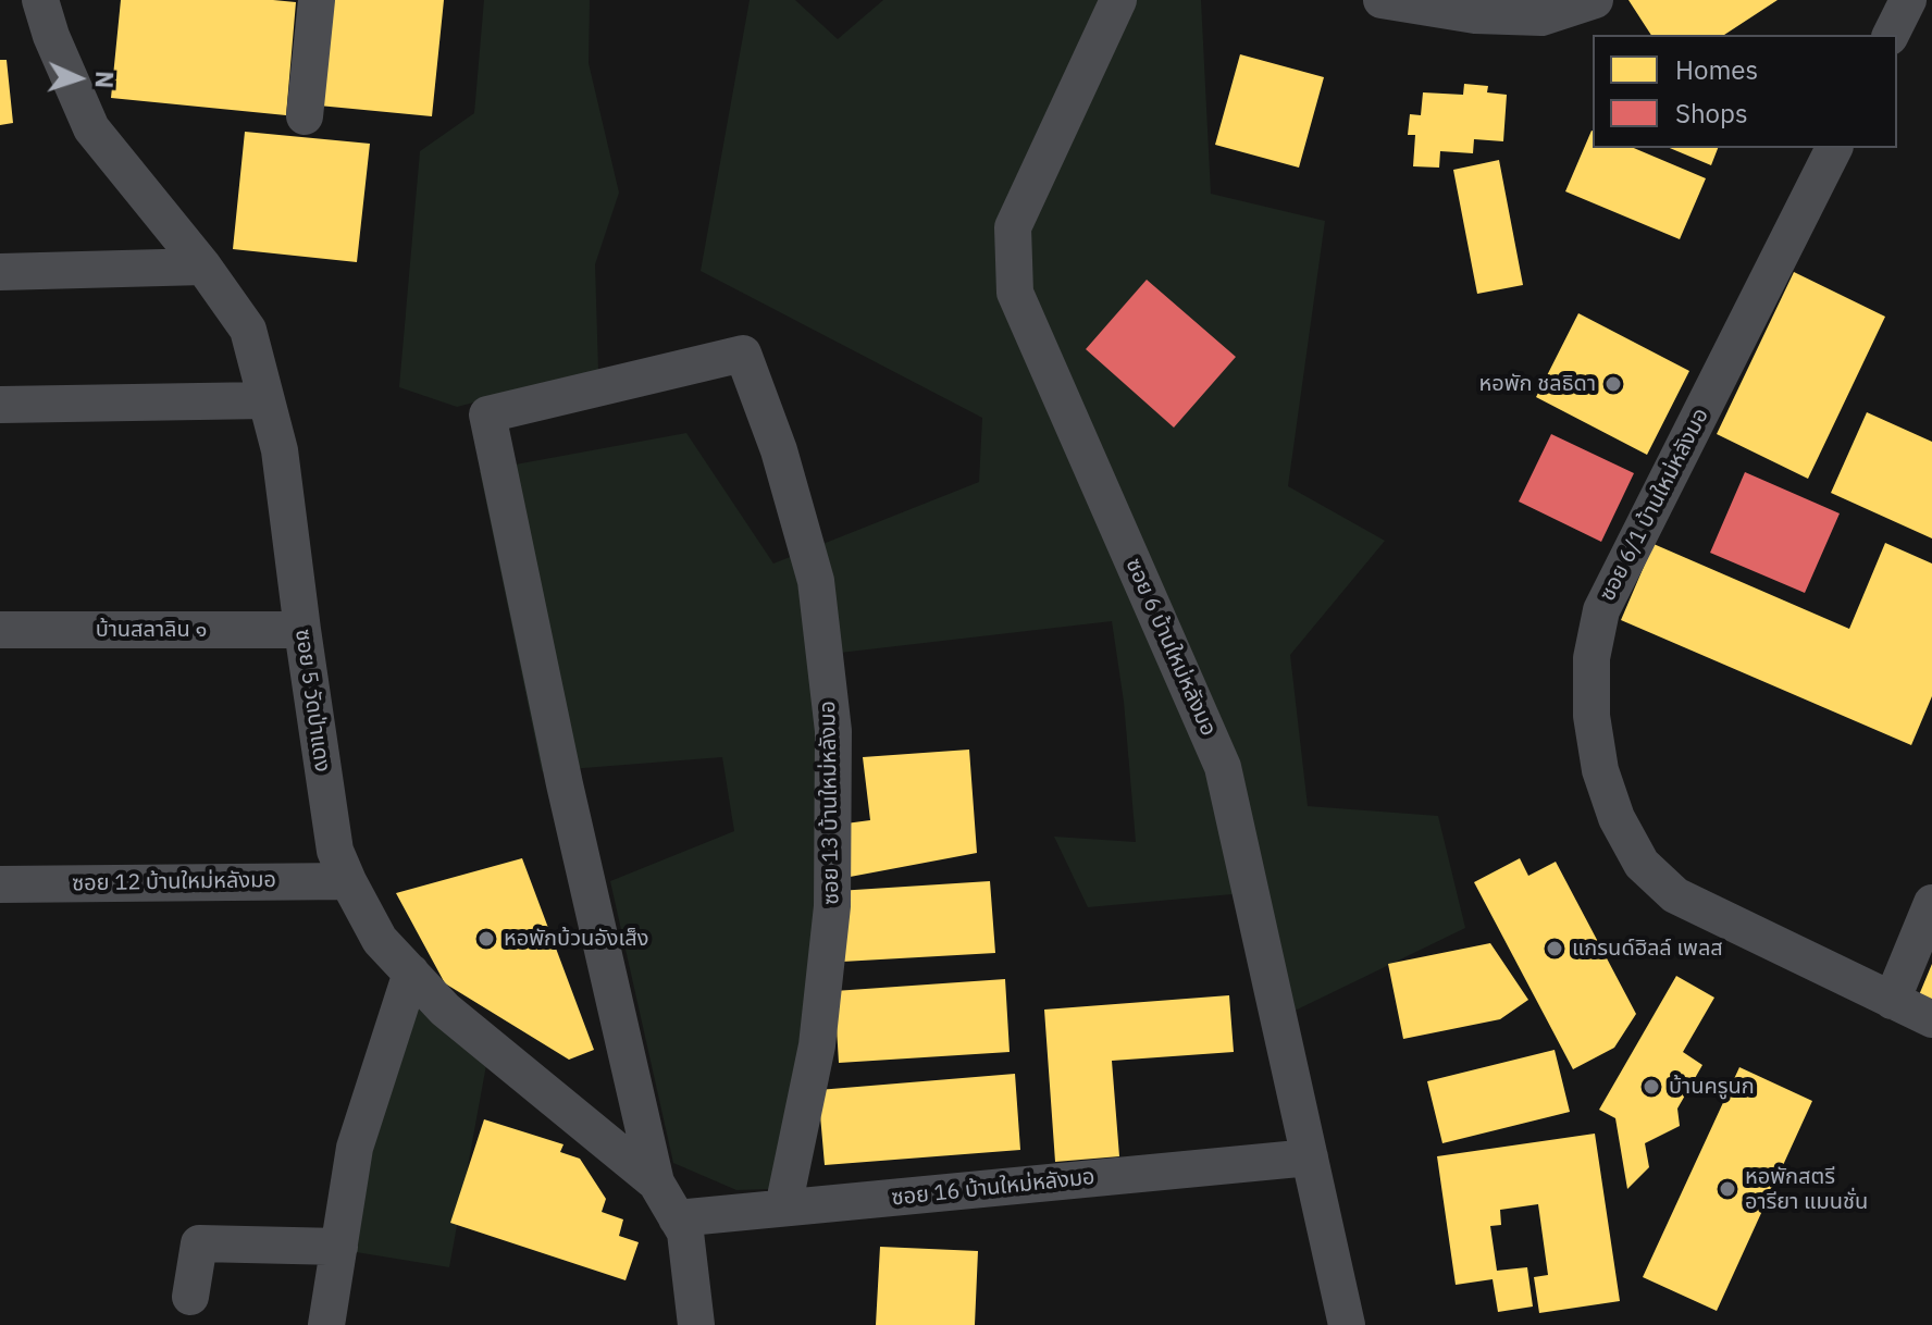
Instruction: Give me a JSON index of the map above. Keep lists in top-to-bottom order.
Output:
{
  "streets": {
    "street": [
      "ซอย 6/1 บ้านใหม่หลังมอ",
      "บ้านสลาลิน ๑",
      "ซอย 6 บ้านใหม่หลังมอ",
      "ซอย 5 วัดป่าแดง",
      "ซอย 13 บ้านใหม่หลังมอ",
      "ซอย 12 บ้านใหม่หลังมอ",
      "ซอย 16 บ้านใหม่หลังมอ"
    ]
  },
  "crossings": [
    ["บ้านสลาลิน ๑", "ซอย 5 วัดป่าแดง"],
    ["ซอย 6 บ้านใหม่หลังมอ", "ซอย 16 บ้านใหม่หลังมอ"],
    ["ซอย 5 วัดป่าแดง", "ซอย 13 บ้านใหม่หลังมอ"],
    ["ซอย 5 วัดป่าแดง", "ซอย 12 บ้านใหม่หลังมอ"],
    ["ซอย 5 วัดป่าแดง", "ซอย 16 บ้านใหม่หลังมอ"],
    ["ซอย 13 บ้านใหม่หลังมอ", "ซอย 16 บ้านใหม่หลังมอ"]
  ],
  "places": [
    "หอพัก ชลธิดา",
    "หอพักบ้วนอังเส็ง",
    "แกรนด์ฮิลล์ เพลส",
    "บ้านครูนก",
    "หอพักสตรี อารียา แมนชั่น"
  ],
  "legend": ["Homes", "Shops"],
  "north": "right"
}
